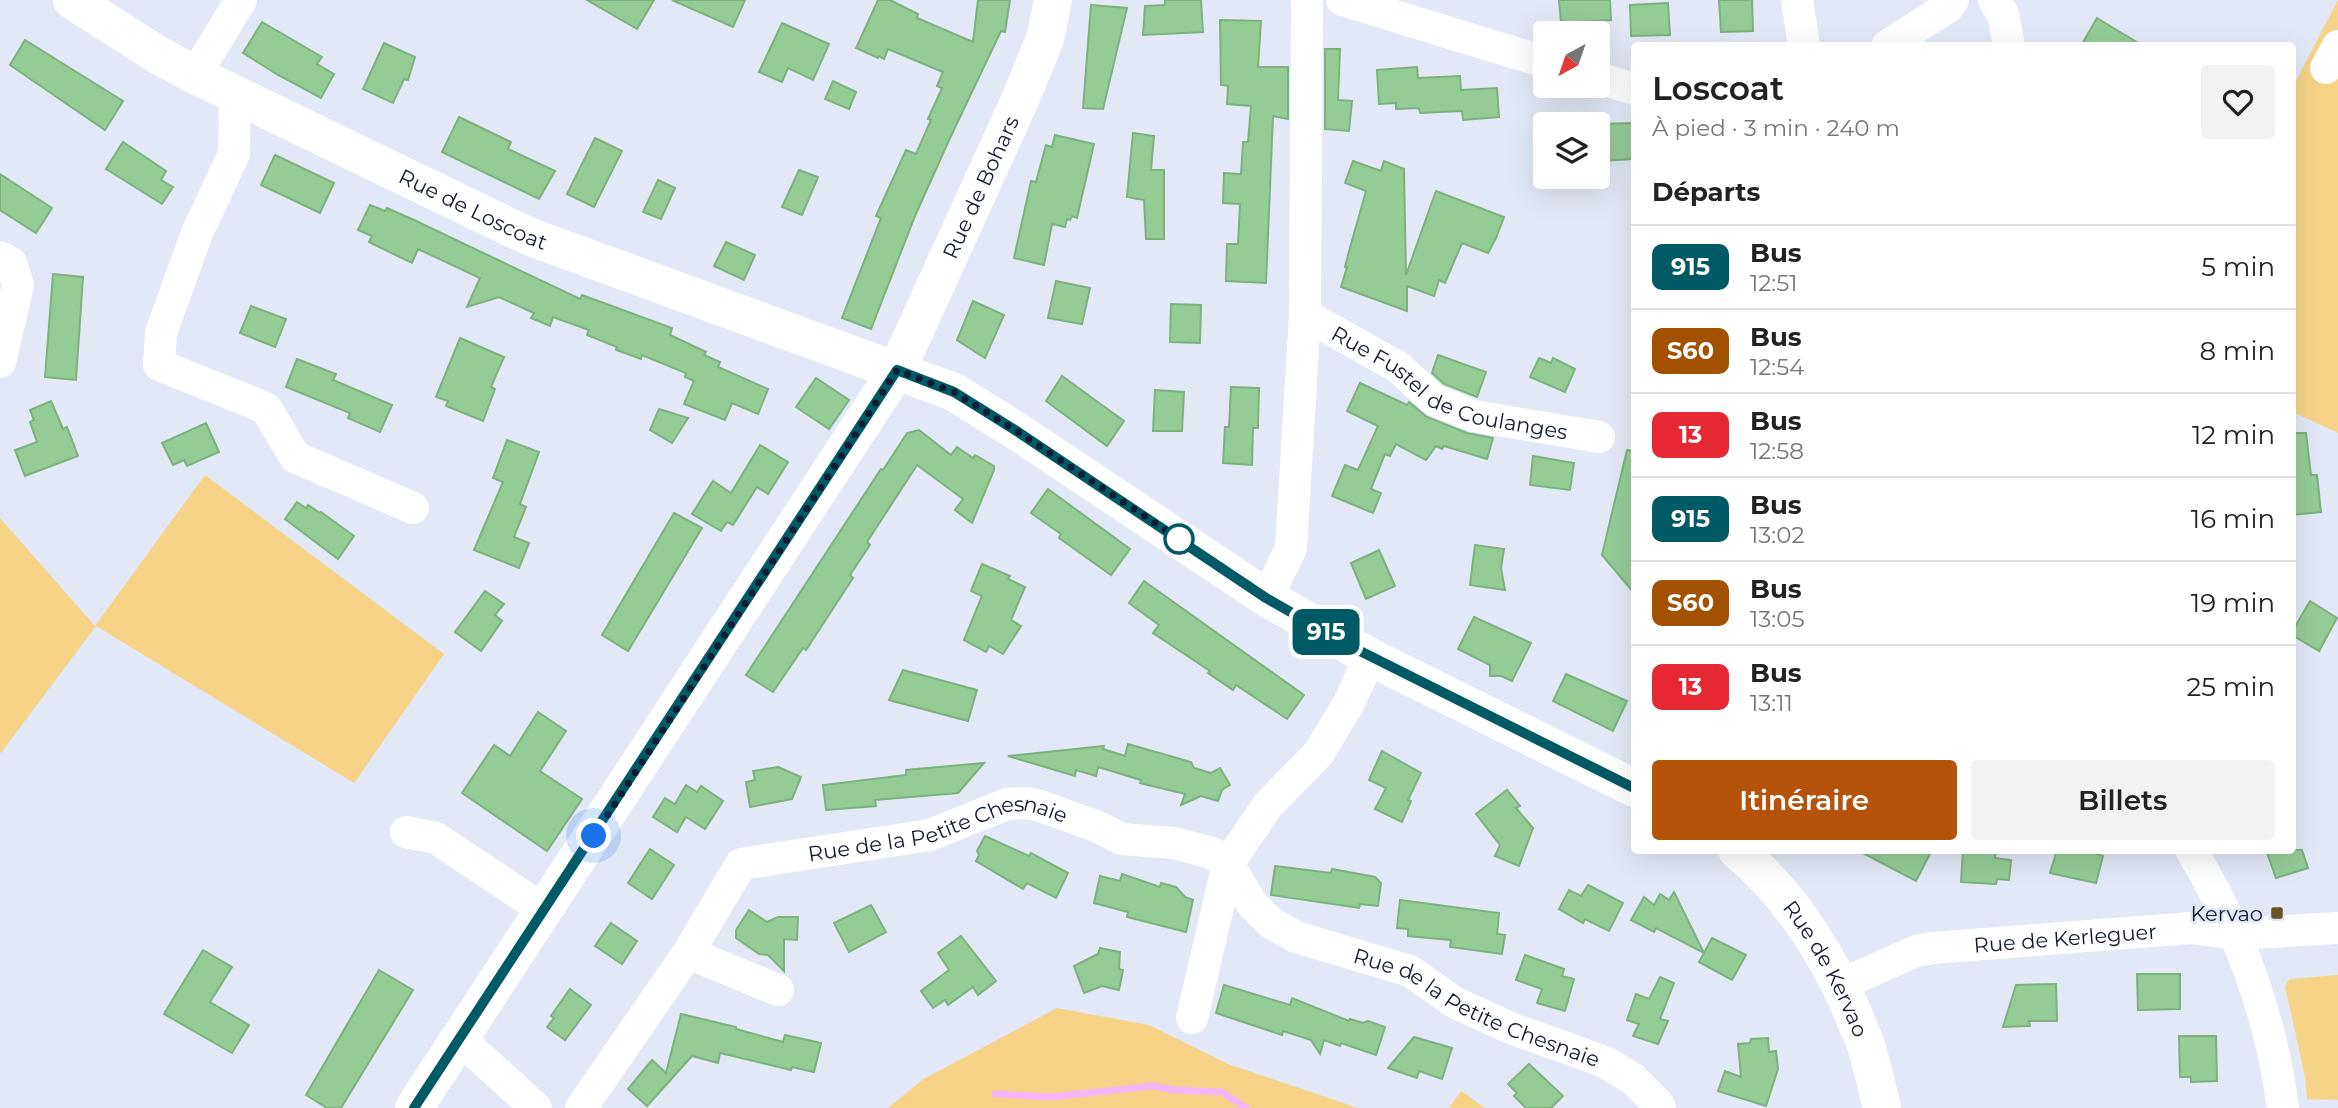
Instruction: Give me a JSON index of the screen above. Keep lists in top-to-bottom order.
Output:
{
  "streets": {
    "main road": ["Rue de Bohars", "Rue de Loscoat", "Rue de Kervao"],
    "street": ["Rue Fustel de Coulanges", "Rue de la Petite Chesnaie", "Rue de Kerleguer"]
  },
  "crossings": [
    ["Rue de Bohars", "Rue de Loscoat"],
    ["Rue de Kerleguer", "Rue de Kervao"]
  ],
  "places": {
    "transit": ["Kervao"]
  },
  "lines": ["bus line 915"],
  "north": "bottom left",
  "page": {
    "on_map": "915",
    "heading": [
      ["Loscoat", "À pied · 3 min · 240 m"],
      "Départs"
    ],
    "list": [
      {
        "mark": "915",
        "name": "Bus",
        "note": "12:51",
        "value": "5 min"
      },
      {
        "mark": "S60",
        "name": "Bus",
        "note": "12:54",
        "value": "8 min"
      },
      {
        "mark": "13",
        "name": "Bus",
        "note": "12:58",
        "value": "12 min"
      },
      {
        "mark": "915",
        "name": "Bus",
        "note": "13:02",
        "value": "16 min"
      },
      {
        "mark": "S60",
        "name": "Bus",
        "note": "13:05",
        "value": "19 min"
      },
      {
        "mark": "13",
        "name": "Bus",
        "note": "13:11",
        "value": "25 min"
      }
    ],
    "buttons": ["Itinéraire", "Billets"]
  }
}
